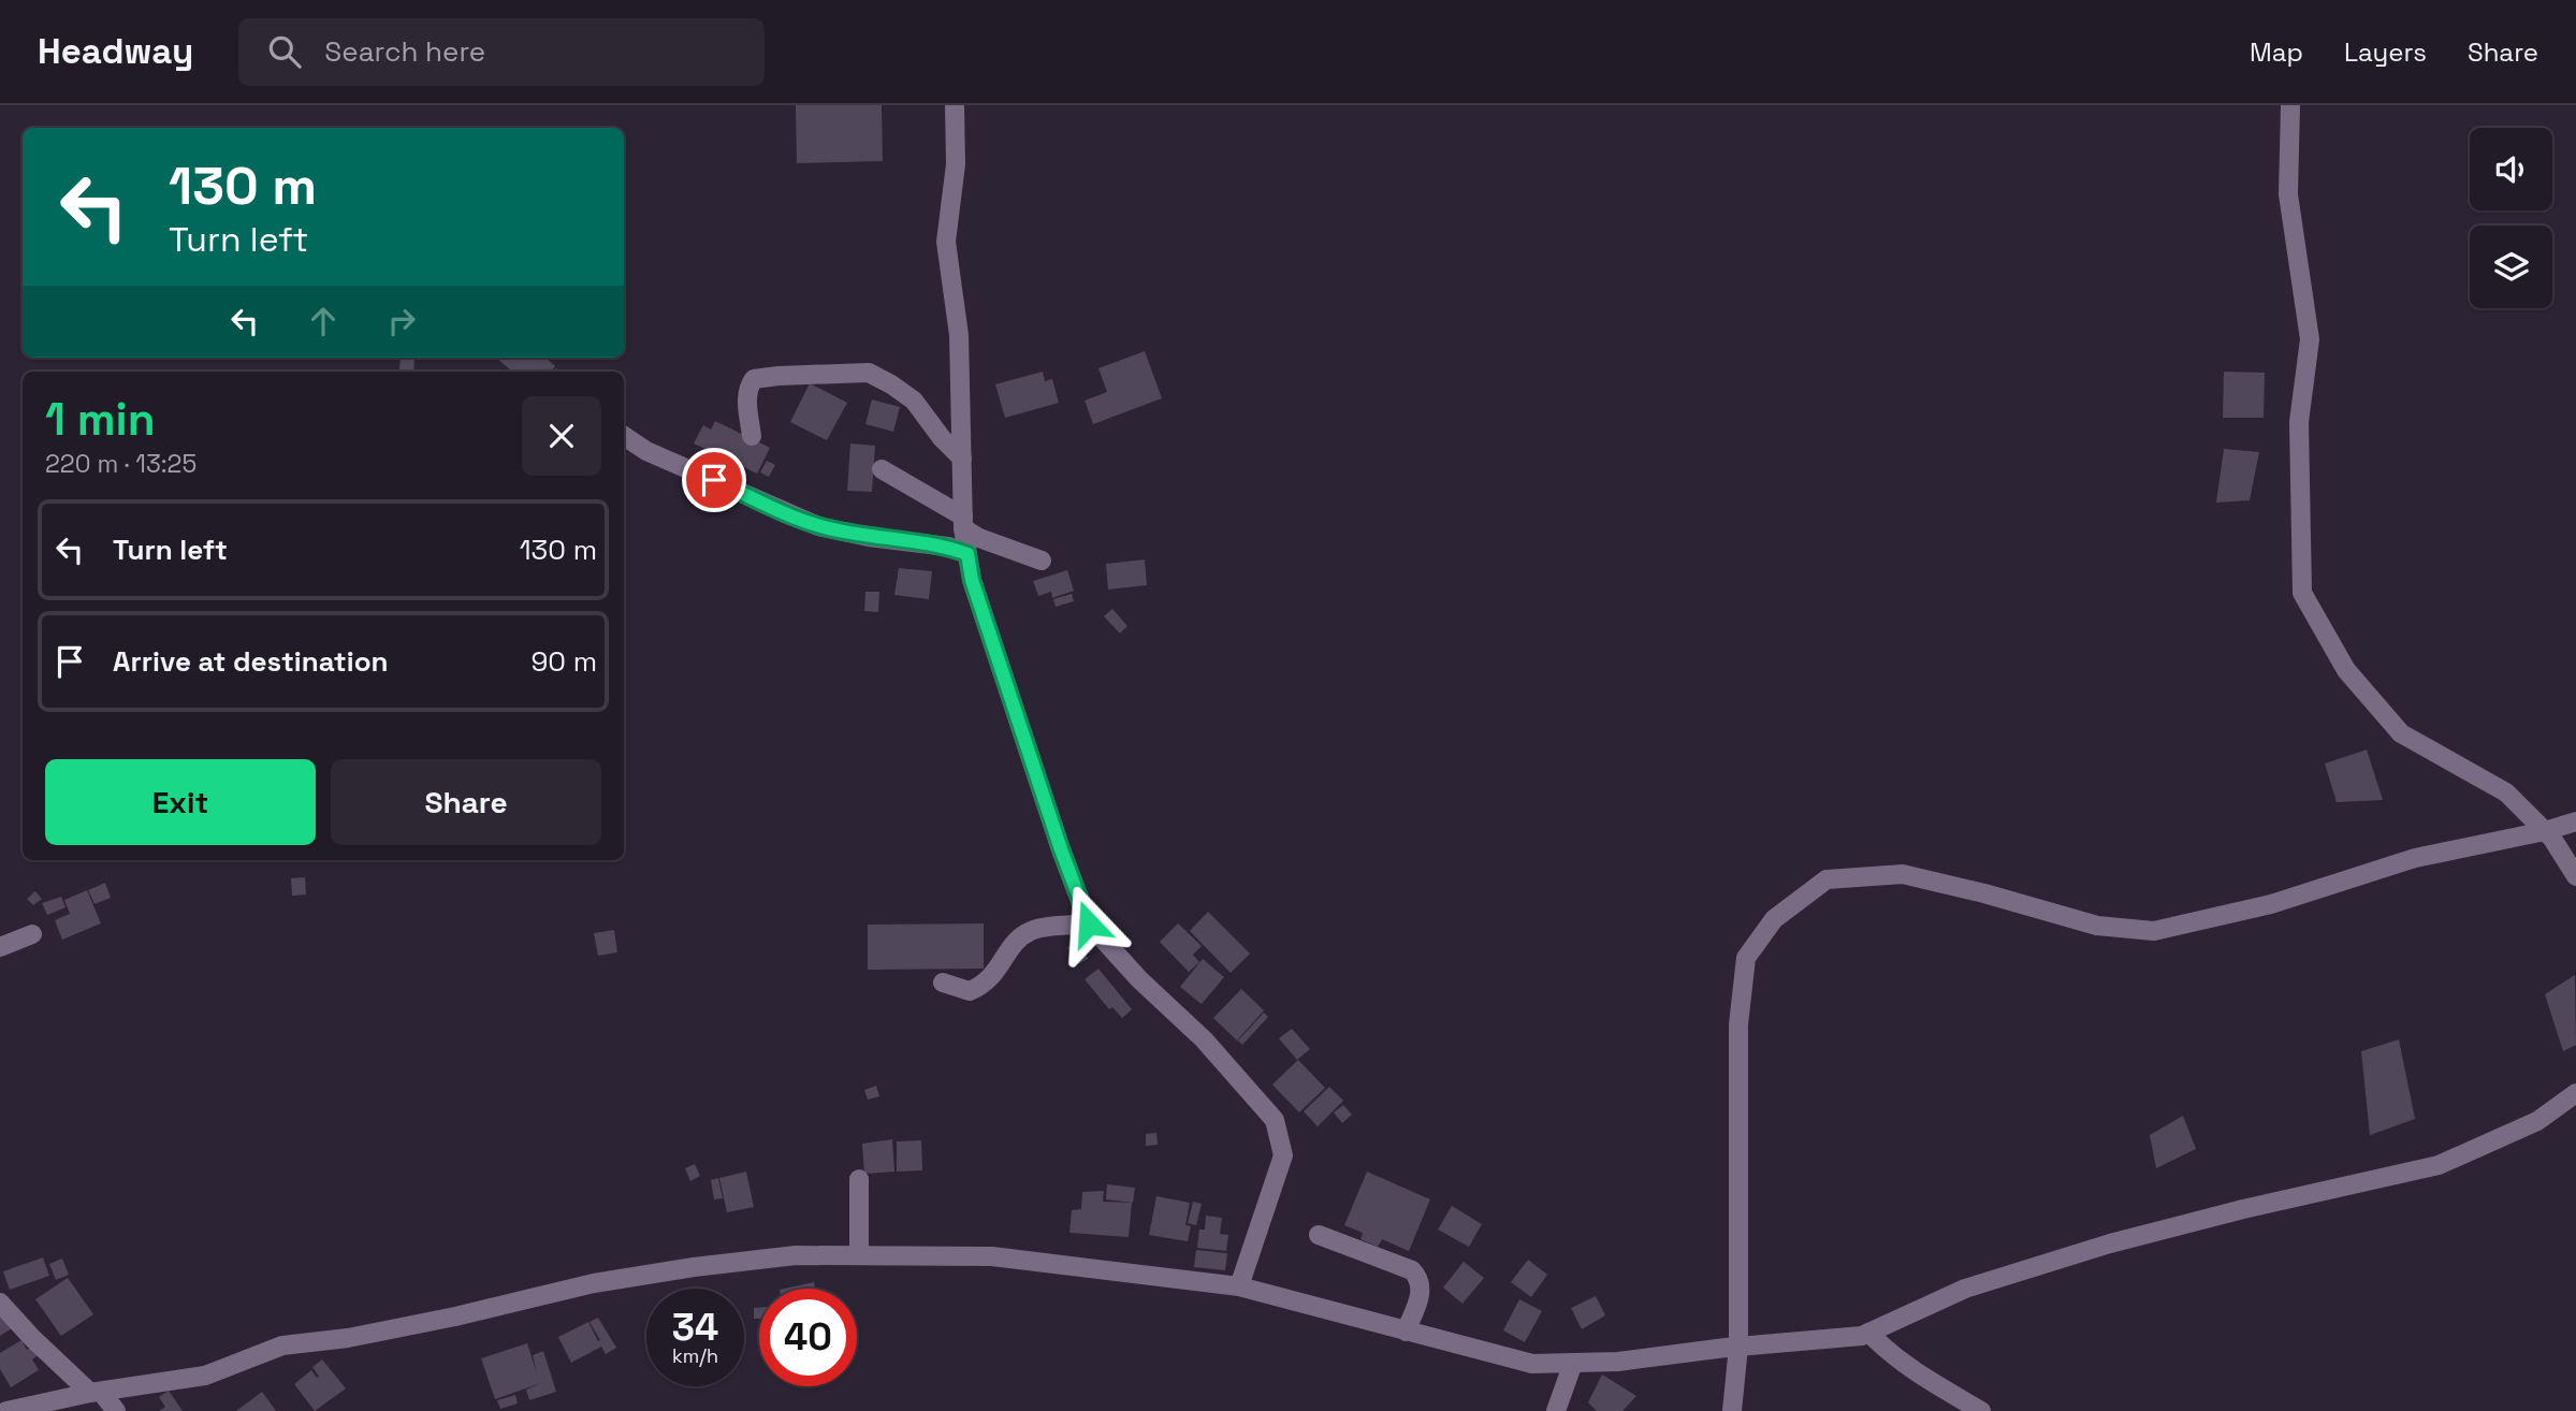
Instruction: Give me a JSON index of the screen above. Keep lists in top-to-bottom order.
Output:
{
  "page": {
    "header": "Headway",
    "search": "Search here",
    "nav": ["Map", "Layers", "Share"],
    "turn": ["130 m", "Turn left"],
    "heading": ["1 min", "220 m · 13:25"],
    "list": [
      {
        "name": "Turn left",
        "value": "130 m"
      },
      {
        "name": "Arrive at destination",
        "value": "90 m"
      }
    ],
    "buttons": ["Exit", "Share"],
    "speed": "34 km/h",
    "limit": "40"
  }
}
